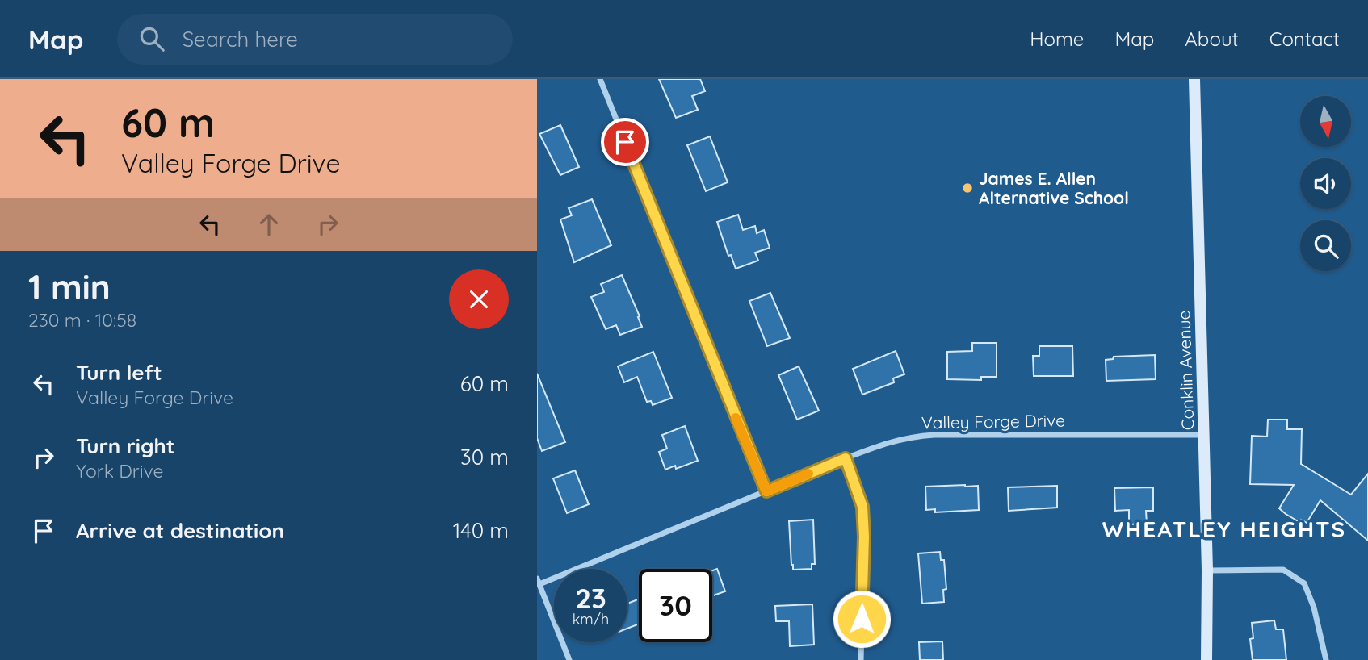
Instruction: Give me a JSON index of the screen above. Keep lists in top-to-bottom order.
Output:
{
  "streets": {
    "street": ["Conklin Avenue", "Valley Forge Drive"]
  },
  "crossings": [
    ["Conklin Avenue", "Valley Forge Drive"]
  ],
  "districts": ["WHEATLEY HEIGHTS"],
  "places": ["James E. Allen Alternative School"],
  "north": "bottom",
  "page": {
    "header": "Map",
    "search": "Search here",
    "nav": [
      "Home",
      "Map",
      "About",
      "Contact"
    ],
    "turn": ["60 m", "Valley Forge Drive"],
    "heading": ["1 min", "230 m · 10:58"],
    "list": [
      {
        "name": "Turn left",
        "note": "Valley Forge Drive",
        "value": "60 m"
      },
      {
        "name": "Turn right",
        "note": "York Drive",
        "value": "30 m"
      },
      {
        "name": "Arrive at destination",
        "value": "140 m"
      }
    ],
    "speed": "23 km/h",
    "limit": "30"
  }
}
